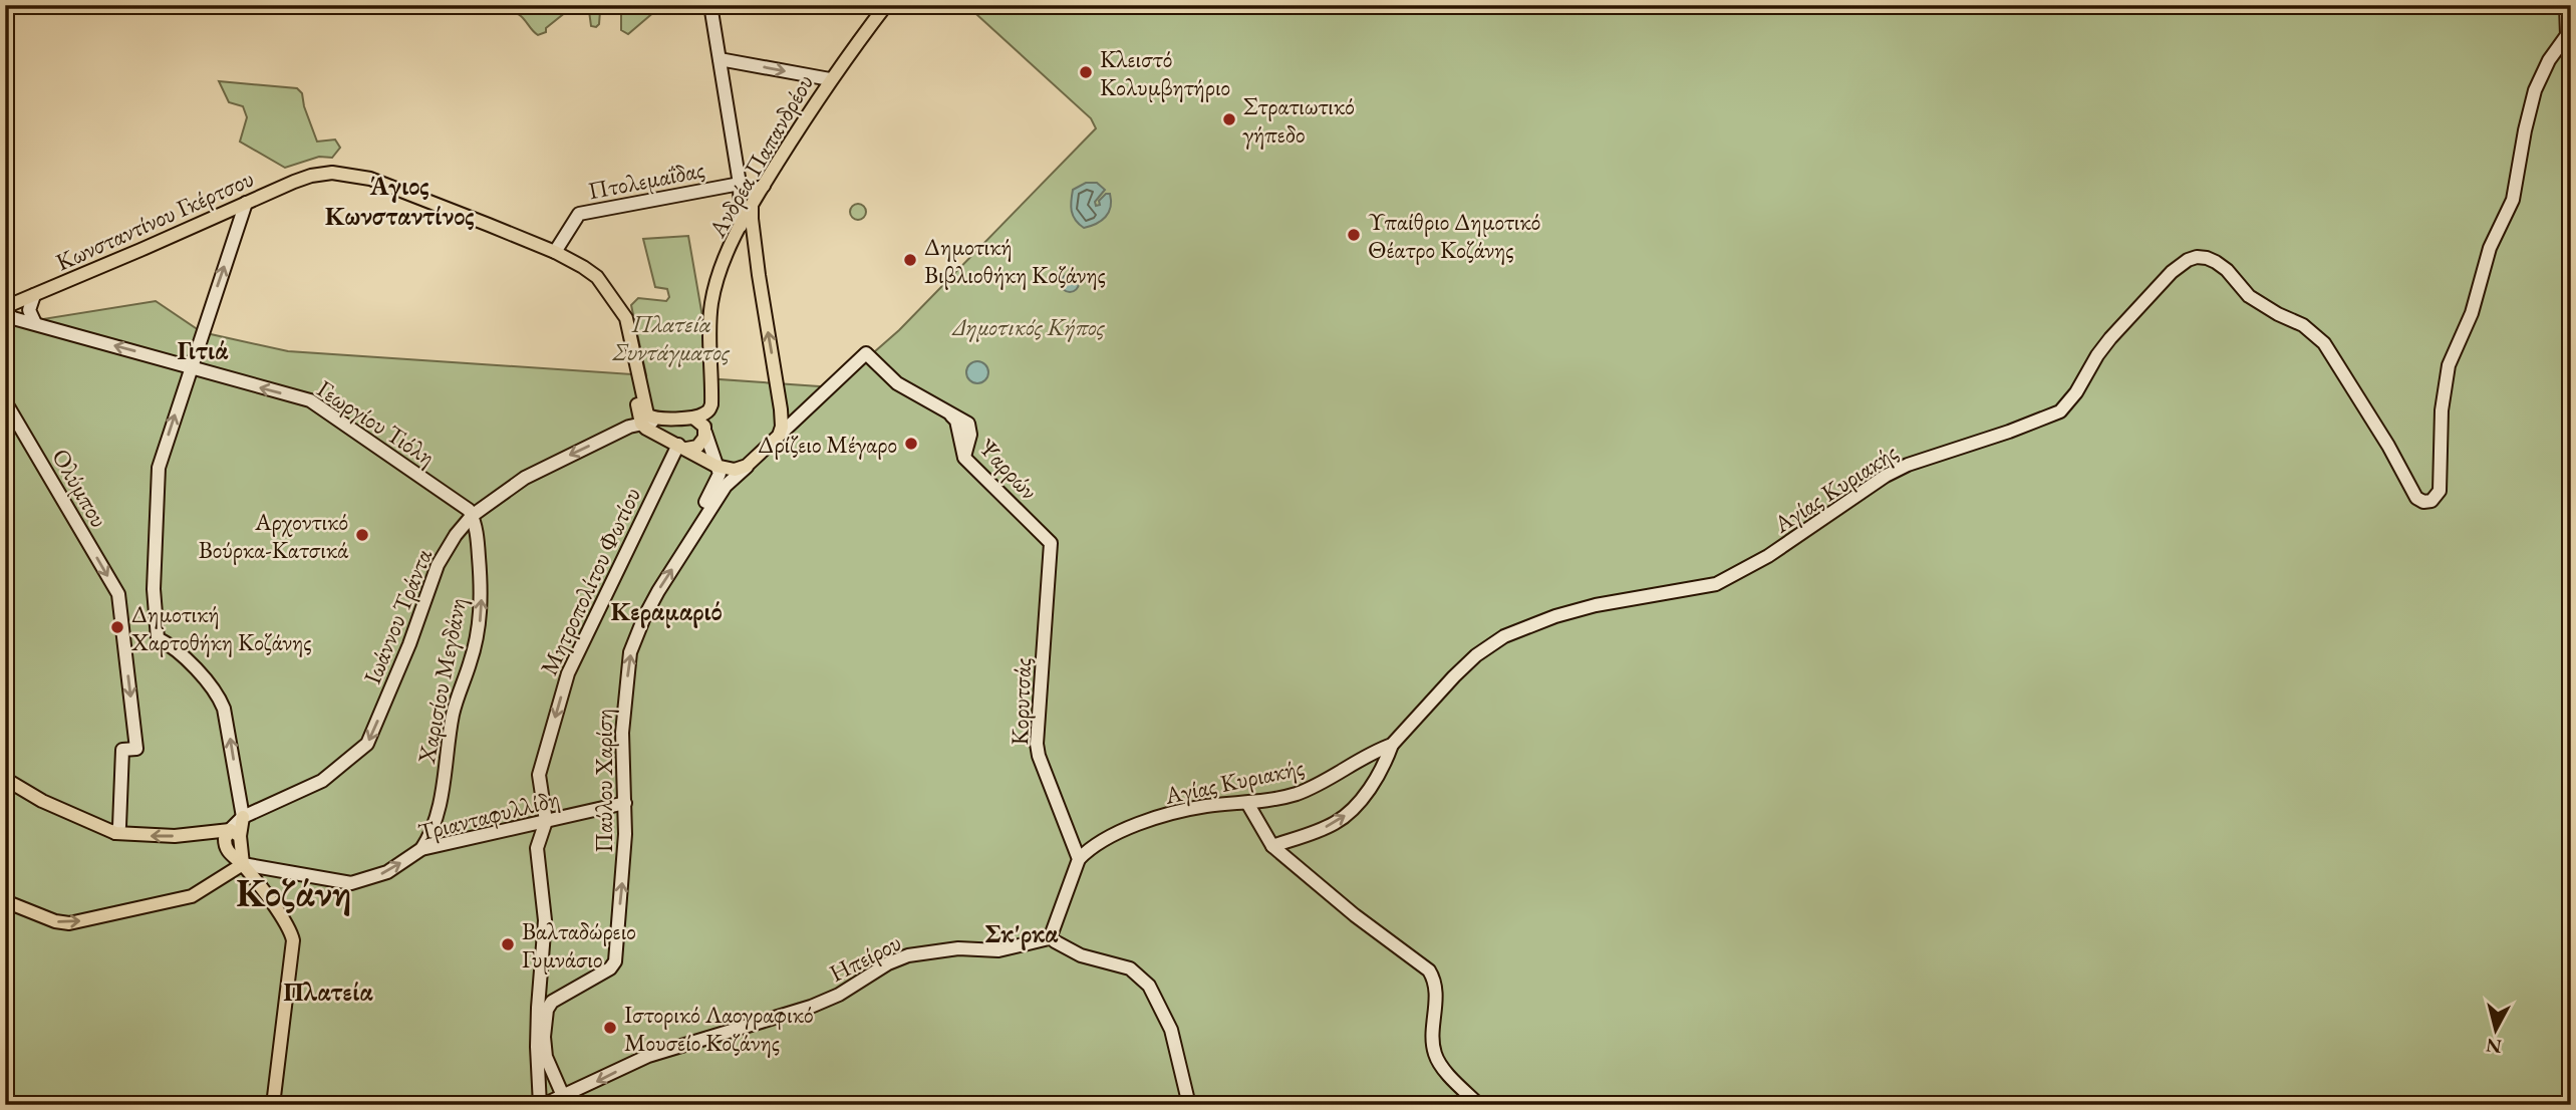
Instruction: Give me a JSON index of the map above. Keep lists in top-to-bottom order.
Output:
{
  "streets": {
    "main road": ["Ανδρέα Παπανδρέου", "Κωνσταντίνου Γκέρτσου"],
    "street": [
      "Πτολεμαΐδας",
      "Γεωργίου Τιόλη",
      "Ψαρρών",
      "Ολύμπου",
      "Αγίας Κυριακής",
      "Μητροπολίτου Φωτίου",
      "Ιωάννου Τράντα",
      "Χαρισίου Μεγδάνη",
      "Κορυτσάς",
      "Παύλου Χαρίση",
      "Τριανταφυλλίδη",
      "Ηπείρου"
    ]
  },
  "crossings": [
    ["Ανδρέα Παπανδρέου", "Πτολεμαΐδας"],
    ["Ανδρέα Παπανδρέου", "Μητροπολίτου Φωτίου"],
    ["Πτολεμαΐδας", "Κωνσταντίνου Γκέρτσου"],
    ["Κωνσταντίνου Γκέρτσου", "Γεωργίου Τιόλη"],
    ["Γεωργίου Τιόλη", "Ιωάννου Τράντα"],
    ["Γεωργίου Τιόλη", "Χαρισίου Μεγδάνη"],
    ["Ψαρρών", "Κορυτσάς"],
    ["Αγίας Κυριακής", "Κορυτσάς"],
    ["Μητροπολίτου Φωτίου", "Τριανταφυλλίδη"],
    ["Ιωάννου Τράντα", "Χαρισίου Μεγδάνη"],
    ["Χαρισίου Μεγδάνη", "Τριανταφυλλίδη"],
    ["Παύλου Χαρίση", "Τριανταφυλλίδη"]
  ],
  "one_way": [
    "Γεωργίου Τιόλη",
    "Μητροπολίτου Φωτίου",
    "Ιωάννου Τράντα",
    "Χαρισίου Μεγδάνη",
    "Τριανταφυλλίδη",
    "Ηπείρου"
  ],
  "districts": [
    "Άγιος Κωνσταντίνος",
    "Γιτιά",
    "Κεραμαριό",
    "Κοζάνη",
    "Σκ'ρκα",
    "Πλατεία"
  ],
  "parks": ["Πλατεία Συντάγματος", "Δημοτικός Κήπος"],
  "places": [
    "Κλειστό Κολυμβητήριο",
    "Στρατιωτικό γήπεδο",
    "Υπαίθριο Δημοτικό Θέατρο Κοζάνης",
    "Δημοτική Βιβλιοθήκη Κοζάνης",
    "Δρίζειο Μέγαρο",
    "Αρχοντικό Βούρκα-Κατσικά",
    "Δημοτική Χαρτοθήκη Κοζάνης",
    "Βαλταδώρειο Γυμνάσιο",
    "Ιστορικό Λαογραφικό Μουσείο Κοζάνης"
  ],
  "north": "bottom"
}
